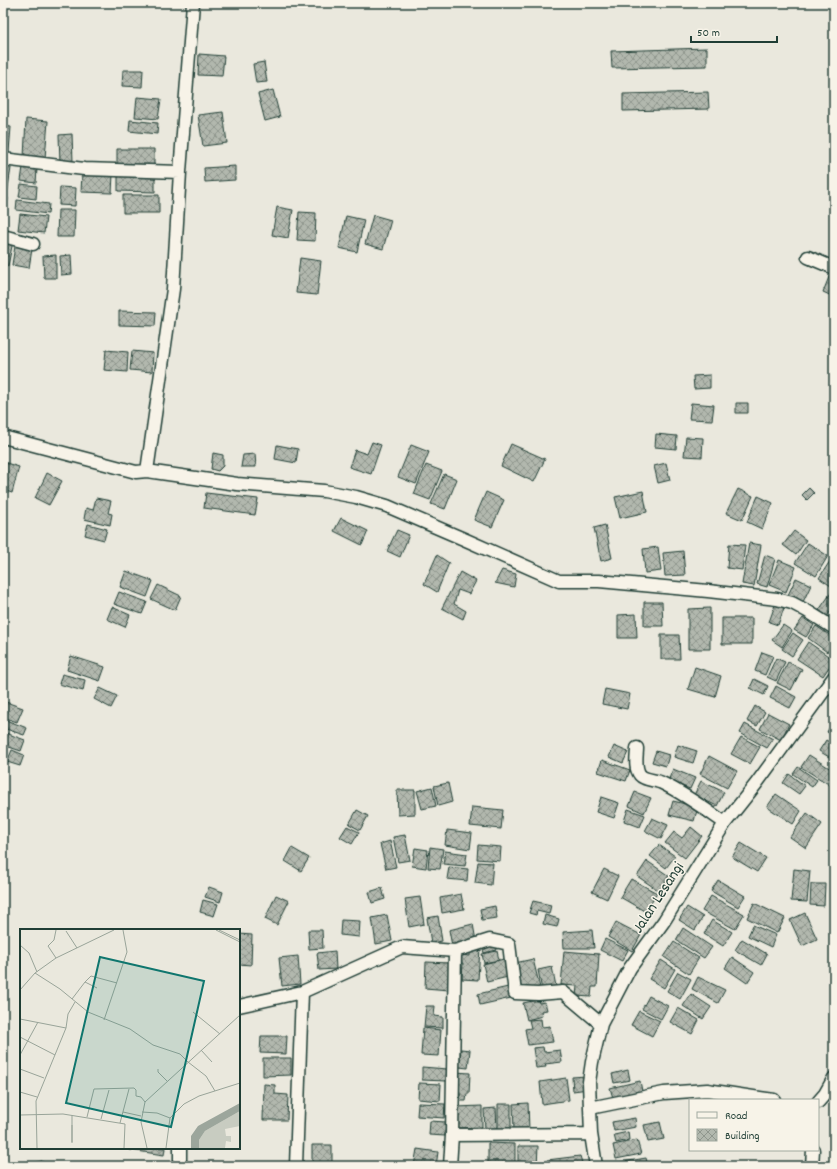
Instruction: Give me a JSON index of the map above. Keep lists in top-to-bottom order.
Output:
{
  "streets": {
    "street": ["Jalan Lesangi"]
  },
  "legend": ["Road", "Building"],
  "scale_bar": "50 m"
}
